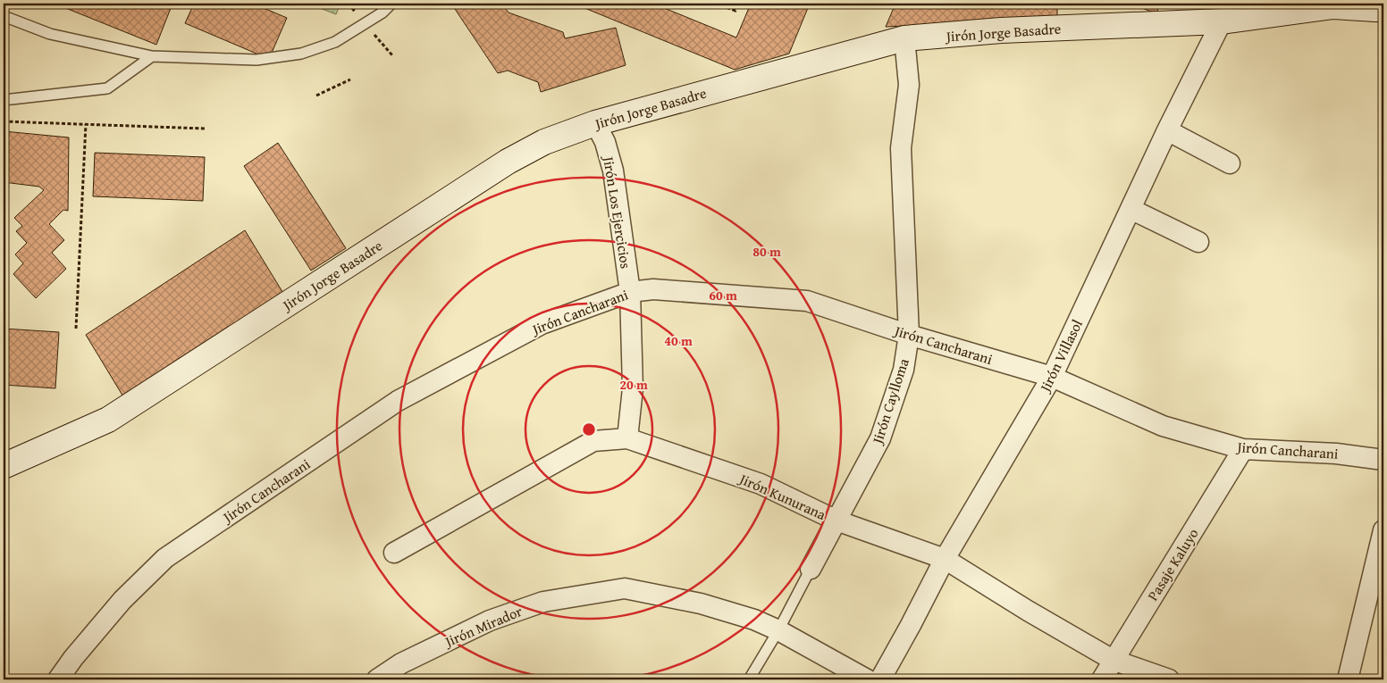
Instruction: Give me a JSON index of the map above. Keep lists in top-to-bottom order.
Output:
{
  "streets": {
    "street": [
      "Jirón Jorge Basadre",
      "Jirón Los Ejercicios",
      "Jirón Cancharani",
      "Jirón Villasol",
      "Jirón Caylloma",
      "Jirón Kunurana",
      "Pasaje Kaluyo",
      "Jirón Mirador"
    ]
  },
  "crossings": [
    ["Jirón Jorge Basadre", "Jirón Los Ejercicios"],
    ["Jirón Jorge Basadre", "Jirón Villasol"],
    ["Jirón Jorge Basadre", "Jirón Caylloma"],
    ["Jirón Los Ejercicios", "Jirón Cancharani"],
    ["Jirón Los Ejercicios", "Jirón Kunurana"],
    ["Jirón Cancharani", "Jirón Villasol"],
    ["Jirón Cancharani", "Jirón Caylloma"],
    ["Jirón Cancharani", "Pasaje Kaluyo"],
    ["Jirón Villasol", "Jirón Kunurana"],
    ["Jirón Caylloma", "Jirón Kunurana"],
    ["Jirón Caylloma", "Jirón Mirador"],
    ["Jirón Kunurana", "Pasaje Kaluyo"]
  ],
  "rings": [
    "80 m",
    "60 m",
    "40 m",
    "20 m"
  ]
}
